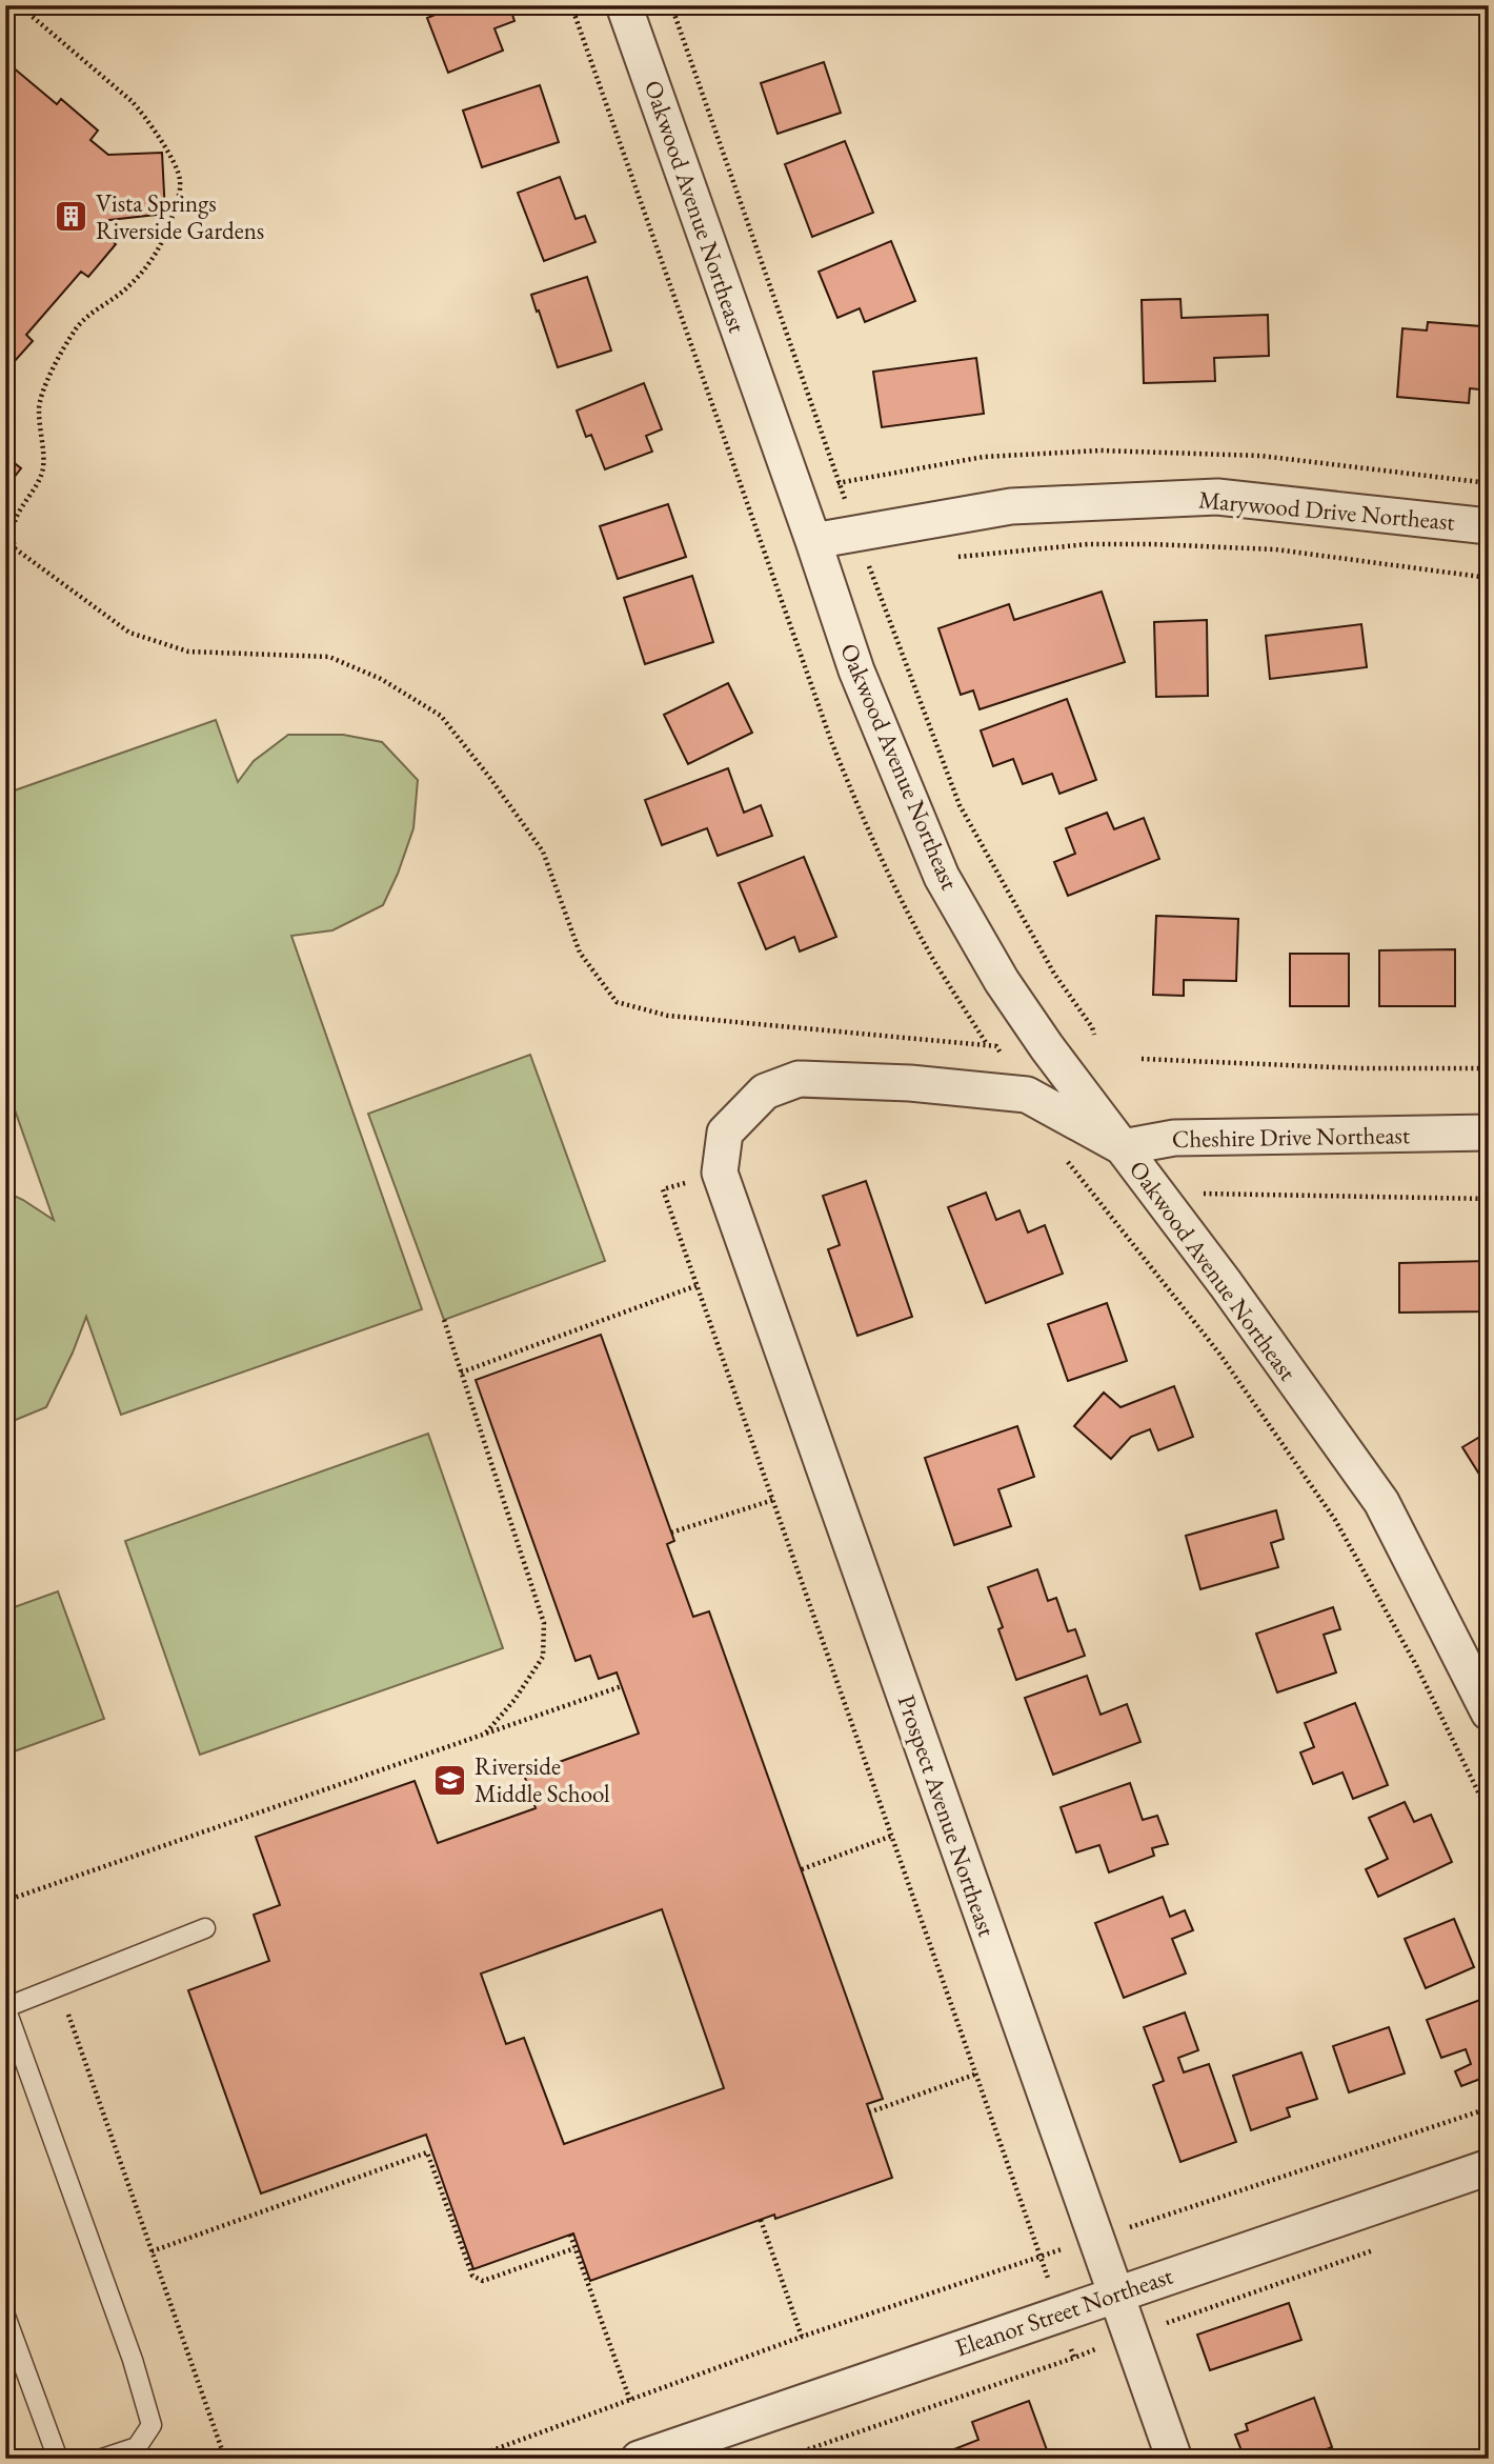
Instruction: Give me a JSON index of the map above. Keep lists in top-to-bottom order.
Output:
{
  "streets": {
    "street": [
      "Oakwood Avenue Northeast",
      "Marywood Drive Northeast",
      "Cheshire Drive Northeast",
      "Prospect Avenue Northeast",
      "Eleanor Street Northeast"
    ]
  },
  "crossings": [
    ["Oakwood Avenue Northeast", "Marywood Drive Northeast"],
    ["Oakwood Avenue Northeast", "Cheshire Drive Northeast"],
    ["Prospect Avenue Northeast", "Eleanor Street Northeast"]
  ],
  "places": {
    "building": ["Vista Springs Riverside Gardens"],
    "school or university": ["Riverside Middle School"]
  }
}
